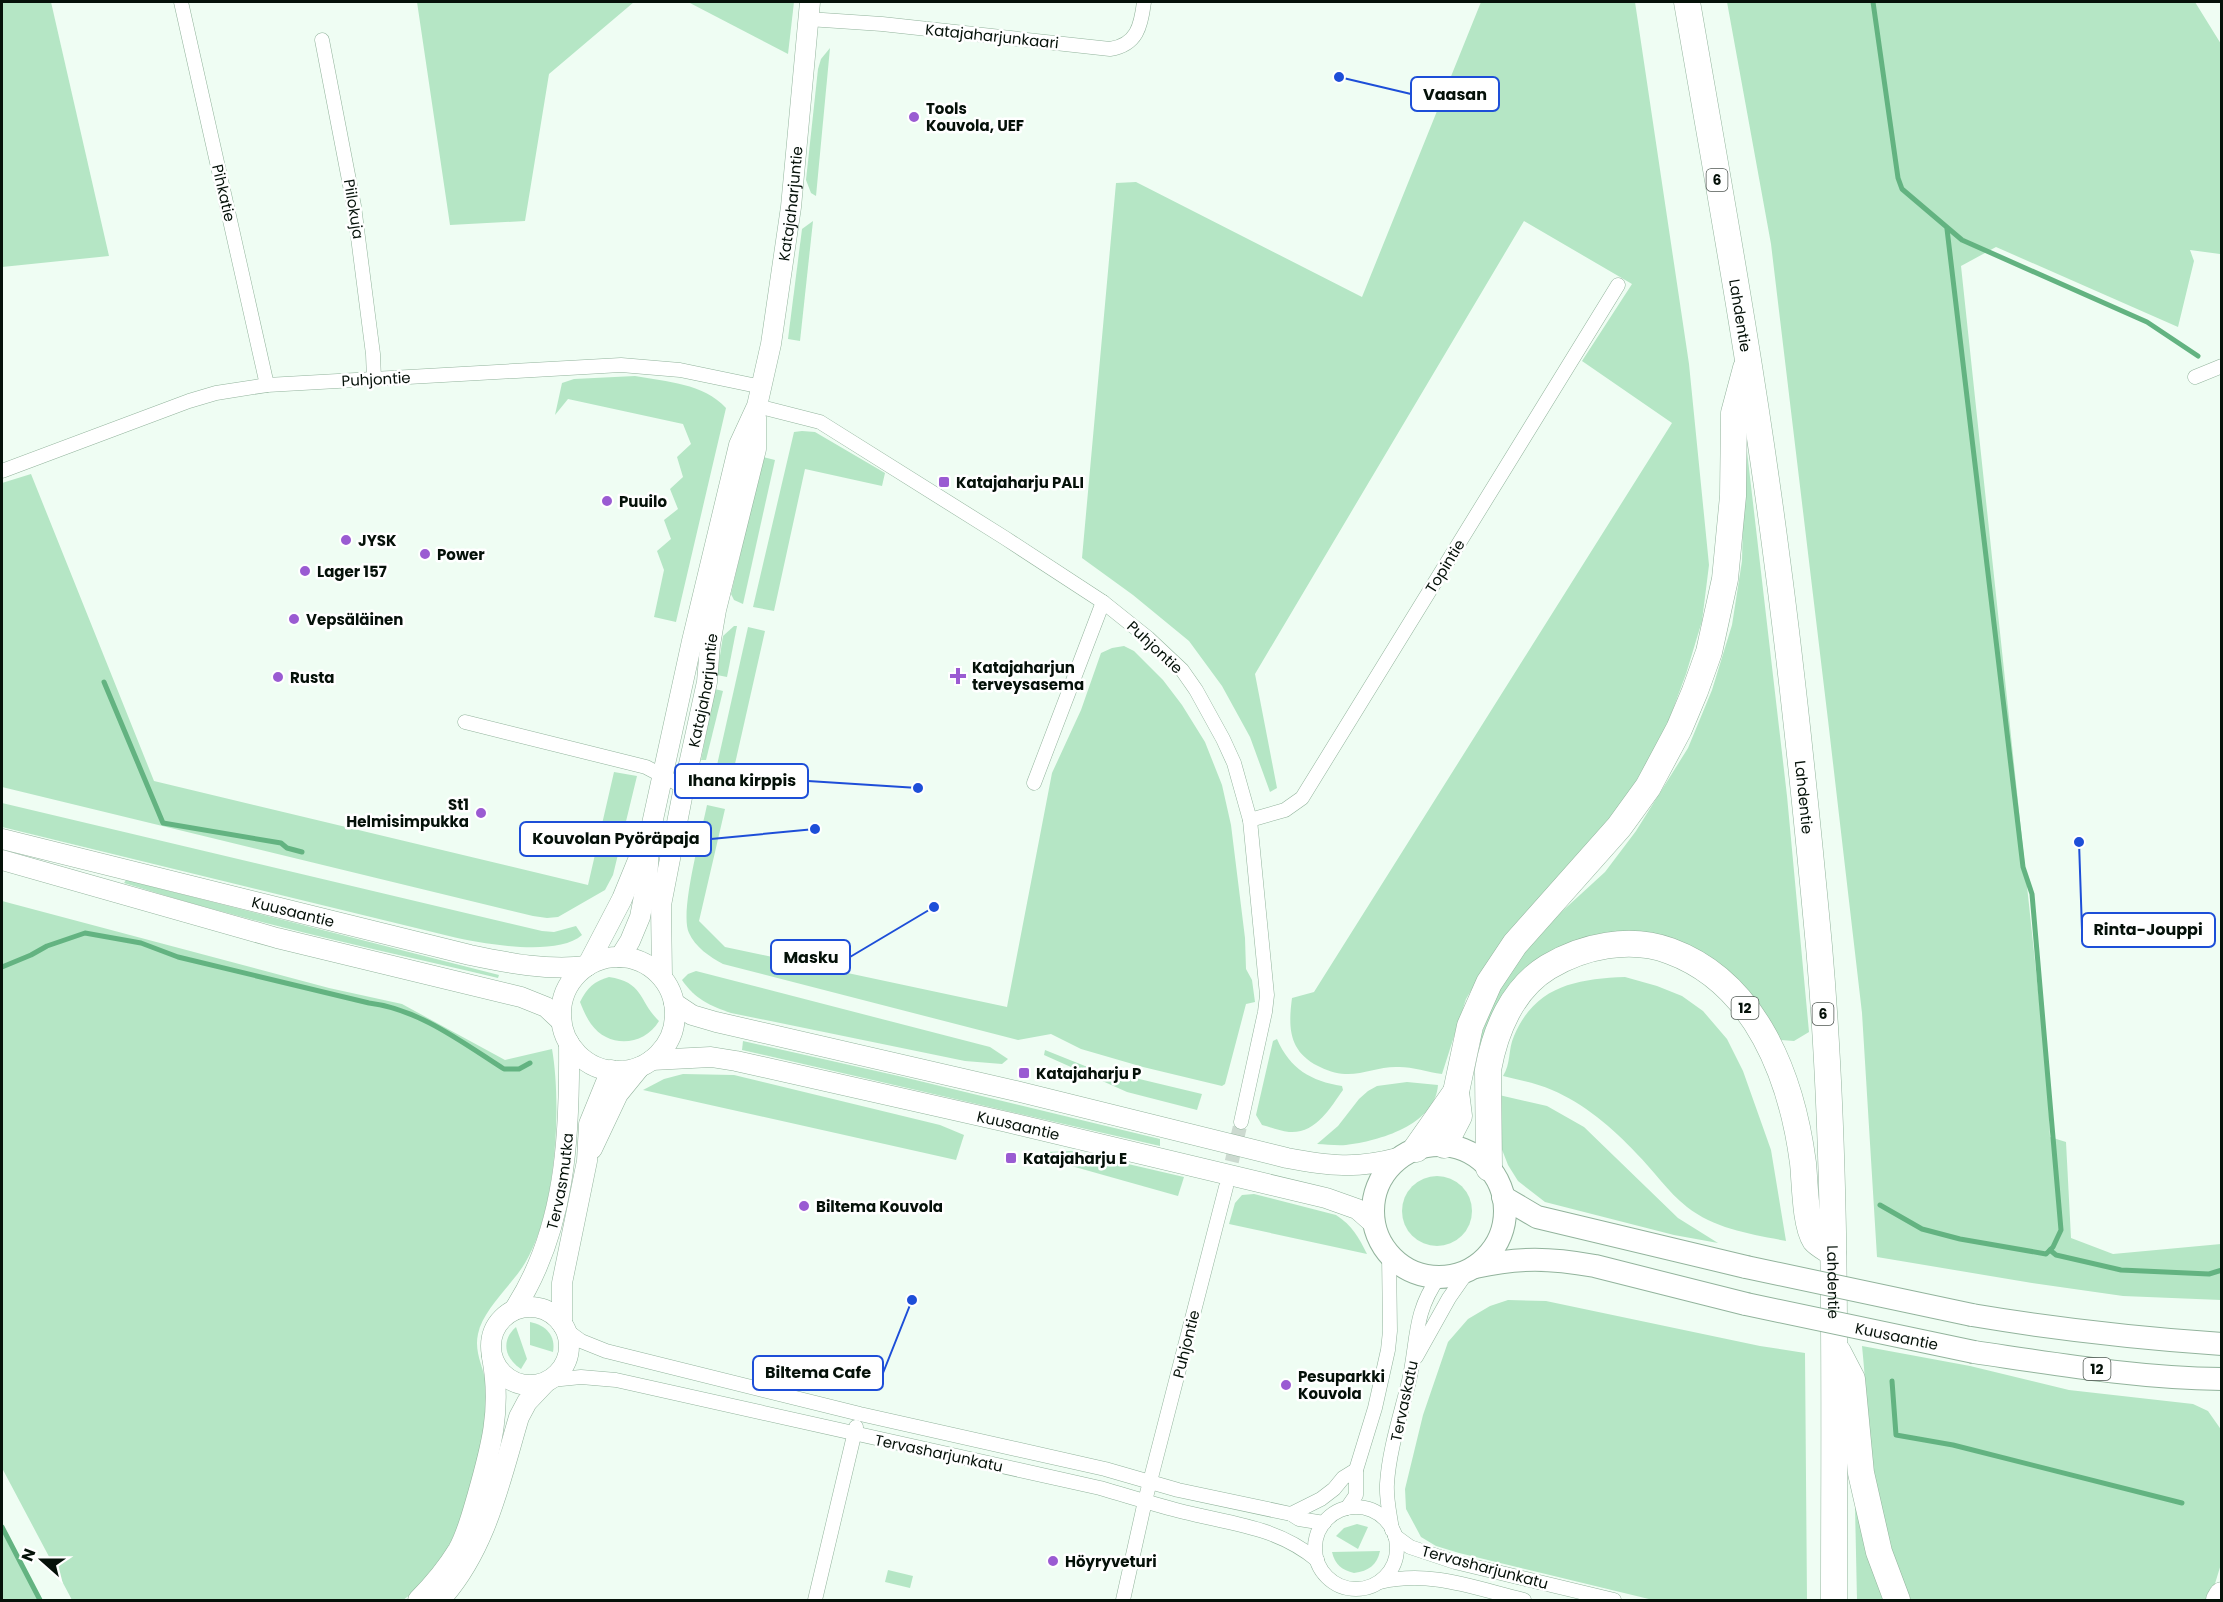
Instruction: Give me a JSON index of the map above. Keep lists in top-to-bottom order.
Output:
{
  "streets": {
    "highway": ["6", "Lahdentie", "12"],
    "main road": ["Katajaharjuntie", "Kuusaantie", "Tervasmutka"],
    "street": [
      "Katajaharjunkaari",
      "Pihkatie",
      "Piilokuja",
      "Puhjontie",
      "Topintie",
      "Tervaskatu",
      "Tervasharjunkatu"
    ]
  },
  "crossings": [
    ["Katajaharjunkaari", "Katajaharjuntie"],
    ["Pihkatie", "Puhjontie"],
    ["Katajaharjuntie", "Puhjontie"],
    ["Katajaharjuntie", "Kuusaantie"],
    ["Katajaharjuntie", "Tervasmutka"],
    ["Piilokuja", "Puhjontie"],
    ["Lahdentie", "12"],
    ["Puhjontie", "Topintie"],
    ["Puhjontie", "Tervasharjunkatu"],
    ["Kuusaantie", "12"],
    ["Kuusaantie", "Tervasmutka"],
    ["Kuusaantie", "Tervaskatu"],
    ["12", "Tervaskatu"],
    ["Tervasmutka", "Tervasharjunkatu"],
    ["Tervaskatu", "Tervasharjunkatu"]
  ],
  "places": {
    "other": [
      "Vaasan",
      "Tools Kouvola, UEF",
      "Puuilo",
      "JYSK",
      "Power",
      "Lager 157",
      "Vepsäläinen",
      "Rusta",
      "Ihana kirppis",
      "St1 Helmisimpukka",
      "Kouvolan Pyöräpaja",
      "Rinta-Jouppi",
      "Masku",
      "Biltema Kouvola",
      "Biltema Cafe",
      "Pesuparkki Kouvola",
      "Höyryveturi"
    ],
    "transit": ["Katajaharju PALI", "Katajaharju P", "Katajaharju E"],
    "health": ["Katajaharjun terveysasema"]
  },
  "north": "left"
}
